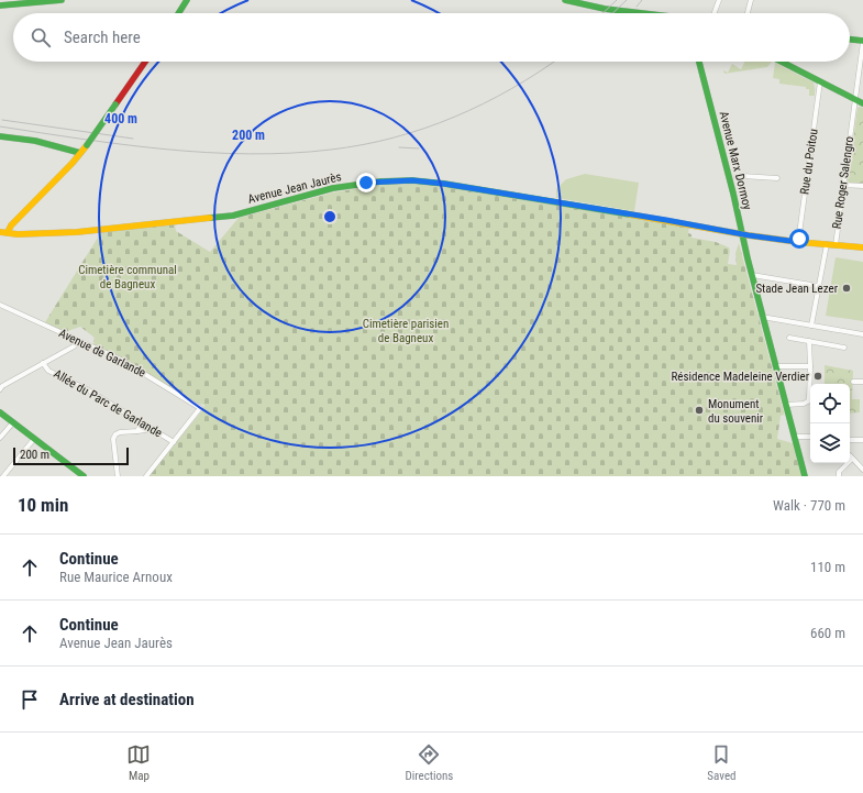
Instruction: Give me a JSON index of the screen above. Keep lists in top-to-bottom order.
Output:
{
  "streets": {
    "street": [
      "Avenue Marx Dormoy",
      "Rue du Poitou",
      "Rue Roger Salengro",
      "Avenue Jean Jaurès",
      "Avenue de Garlande",
      "Allée du Parc de Garlande"
    ]
  },
  "crossings": [
    ["Avenue Marx Dormoy", "Avenue Jean Jaurès"],
    ["Rue du Poitou", "Avenue Jean Jaurès"],
    ["Rue Roger Salengro", "Avenue Jean Jaurès"],
    ["Avenue de Garlande", "Allée du Parc de Garlande"]
  ],
  "parks": ["Cimetière communal de Bagneux", "Cimetière parisien de Bagneux"],
  "places": ["Stade Jean Lezer", "Résidence Madeleine Verdier", "Monument du souvenir"],
  "scale_bar": "200 m",
  "page": {
    "search": "Search here",
    "scale": "200 m",
    "heading": ["10 min", "Walk · 770 m"],
    "list": [
      ["Continue", "Rue Maurice Arnoux", "110 m"],
      ["Continue", "Avenue Jean Jaurès", "660 m"],
      "Arrive at destination"
    ],
    "nav": ["Map", "Directions", "Saved"]
  },
  "rings": ["400 m", "200 m"]
}
